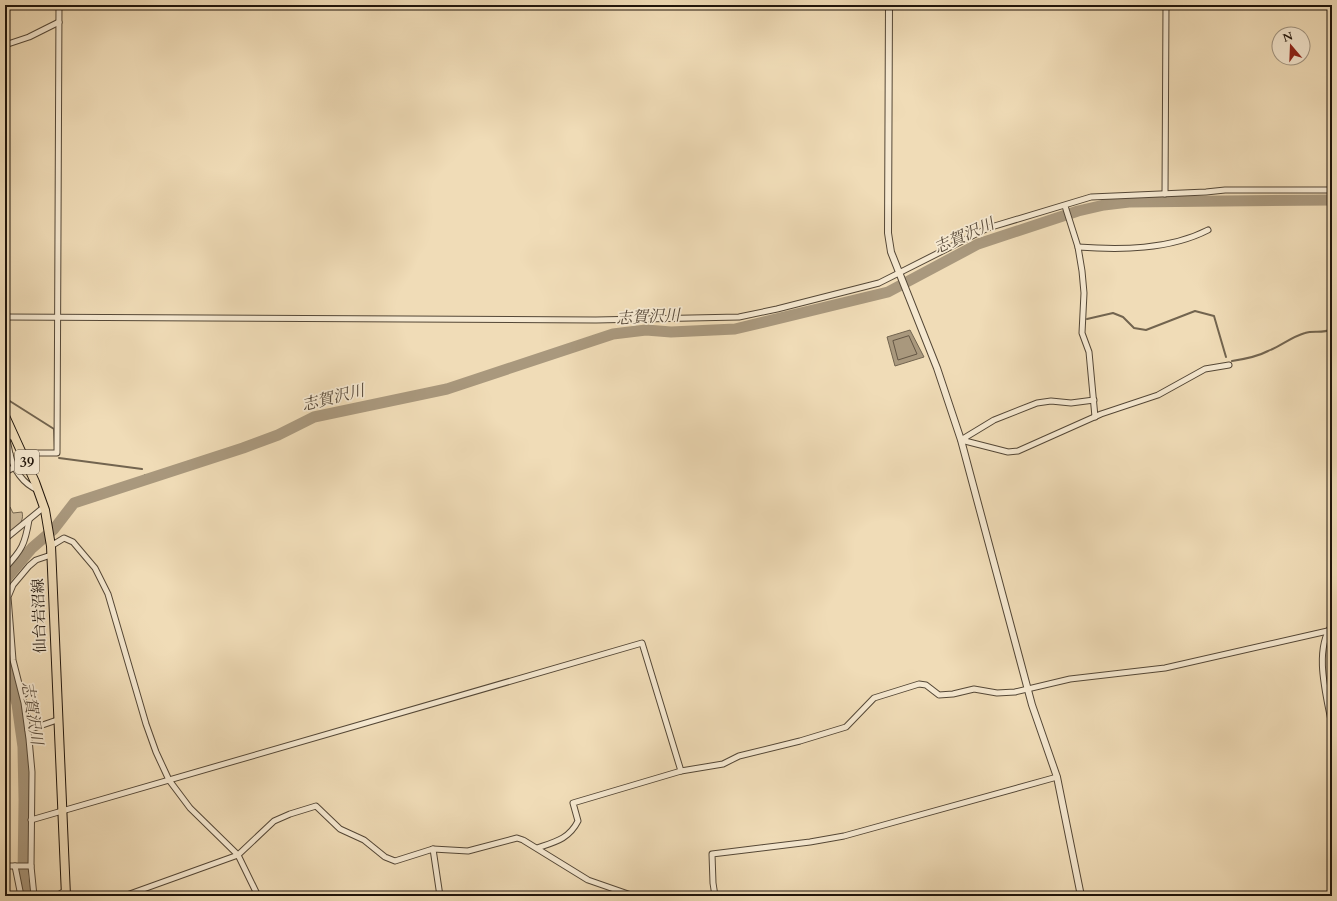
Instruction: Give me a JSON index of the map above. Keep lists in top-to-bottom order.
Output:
{
  "streets": {
    "main road": ["39", "仙台岩沼線"]
  },
  "water": ["志賀沢川"],
  "north": "top"
}
